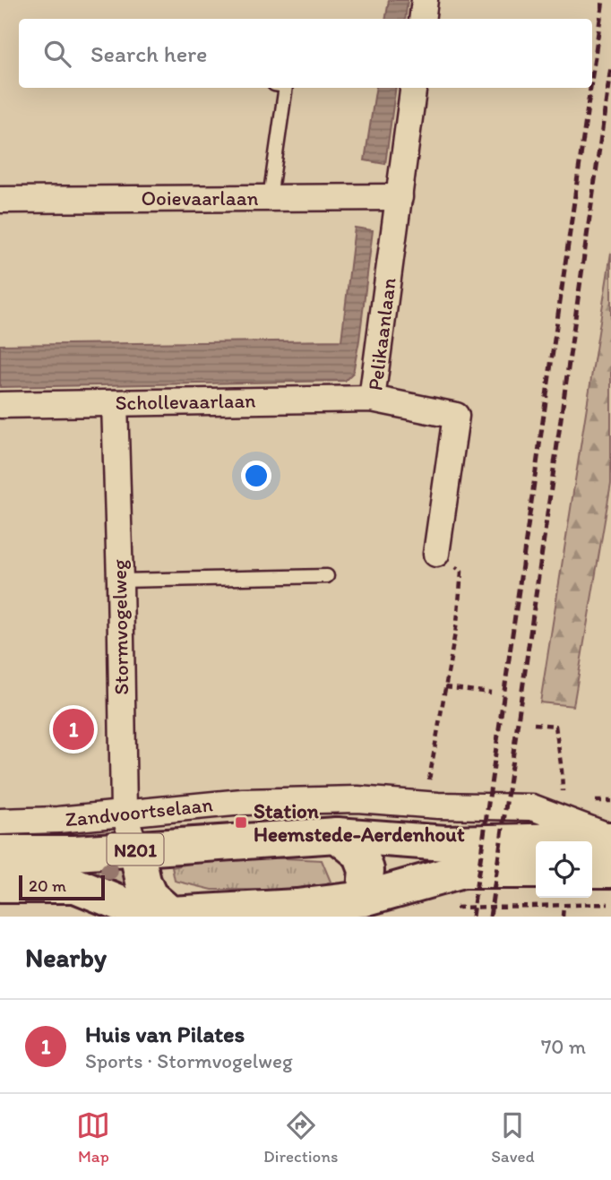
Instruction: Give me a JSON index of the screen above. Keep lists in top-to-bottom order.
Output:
{
  "streets": {
    "main road": ["Zandvoortselaan", "N201"],
    "street": [
      "Ooievaarlaan",
      "Pelikaanlaan",
      "Schollevaarlaan",
      "Stormvogelweg"
    ]
  },
  "crossings": [
    ["Ooievaarlaan", "Pelikaanlaan"],
    ["Pelikaanlaan", "Schollevaarlaan"],
    ["Schollevaarlaan", "Stormvogelweg"],
    ["Stormvogelweg", "Zandvoortselaan"],
    ["Stormvogelweg", "N201"],
    ["Zandvoortselaan", "N201"]
  ],
  "places": {
    "transit": ["Station Heemstede-Aerdenhout"]
  },
  "scale_bar": "20 m",
  "page": {
    "search": "Search here",
    "pins": "1",
    "scale": "20 m",
    "heading": "Nearby",
    "list": [
      {
        "mark": "1",
        "name": "Huis van Pilates",
        "note": "Sports · Stormvogelweg",
        "value": "70 m"
      }
    ],
    "nav": ["Map", "Directions", "Saved"]
  }
}
